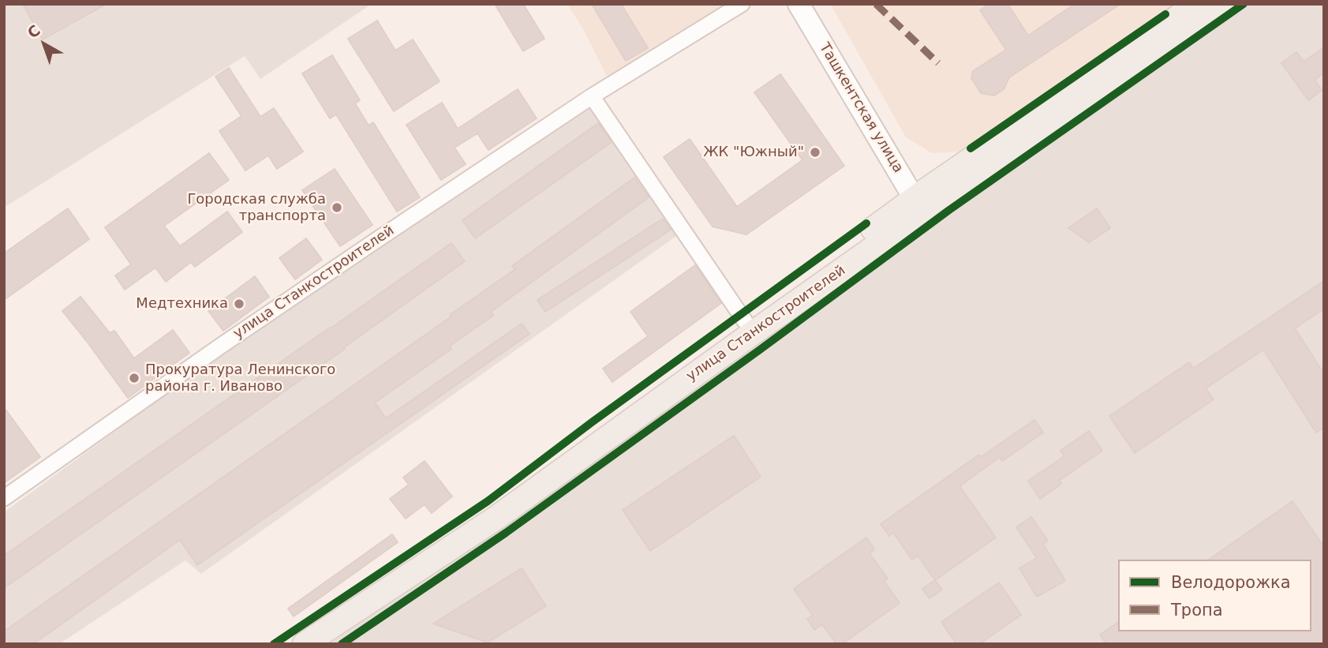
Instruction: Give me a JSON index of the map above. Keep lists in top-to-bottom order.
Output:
{
  "streets": {
    "main road": ["Ташкентская улица", "улица Станкостроителей"]
  },
  "crossings": [
    ["Ташкентская улица", "улица Станкостроителей"]
  ],
  "places": [
    "ЖК \"Южный\"",
    "Городская служба транспорта",
    "Медтехника",
    "Прокуратура Ленинского района г. Иваново"
  ],
  "legend": ["Велодорожка", "Тропа"],
  "north": "top left"
}
